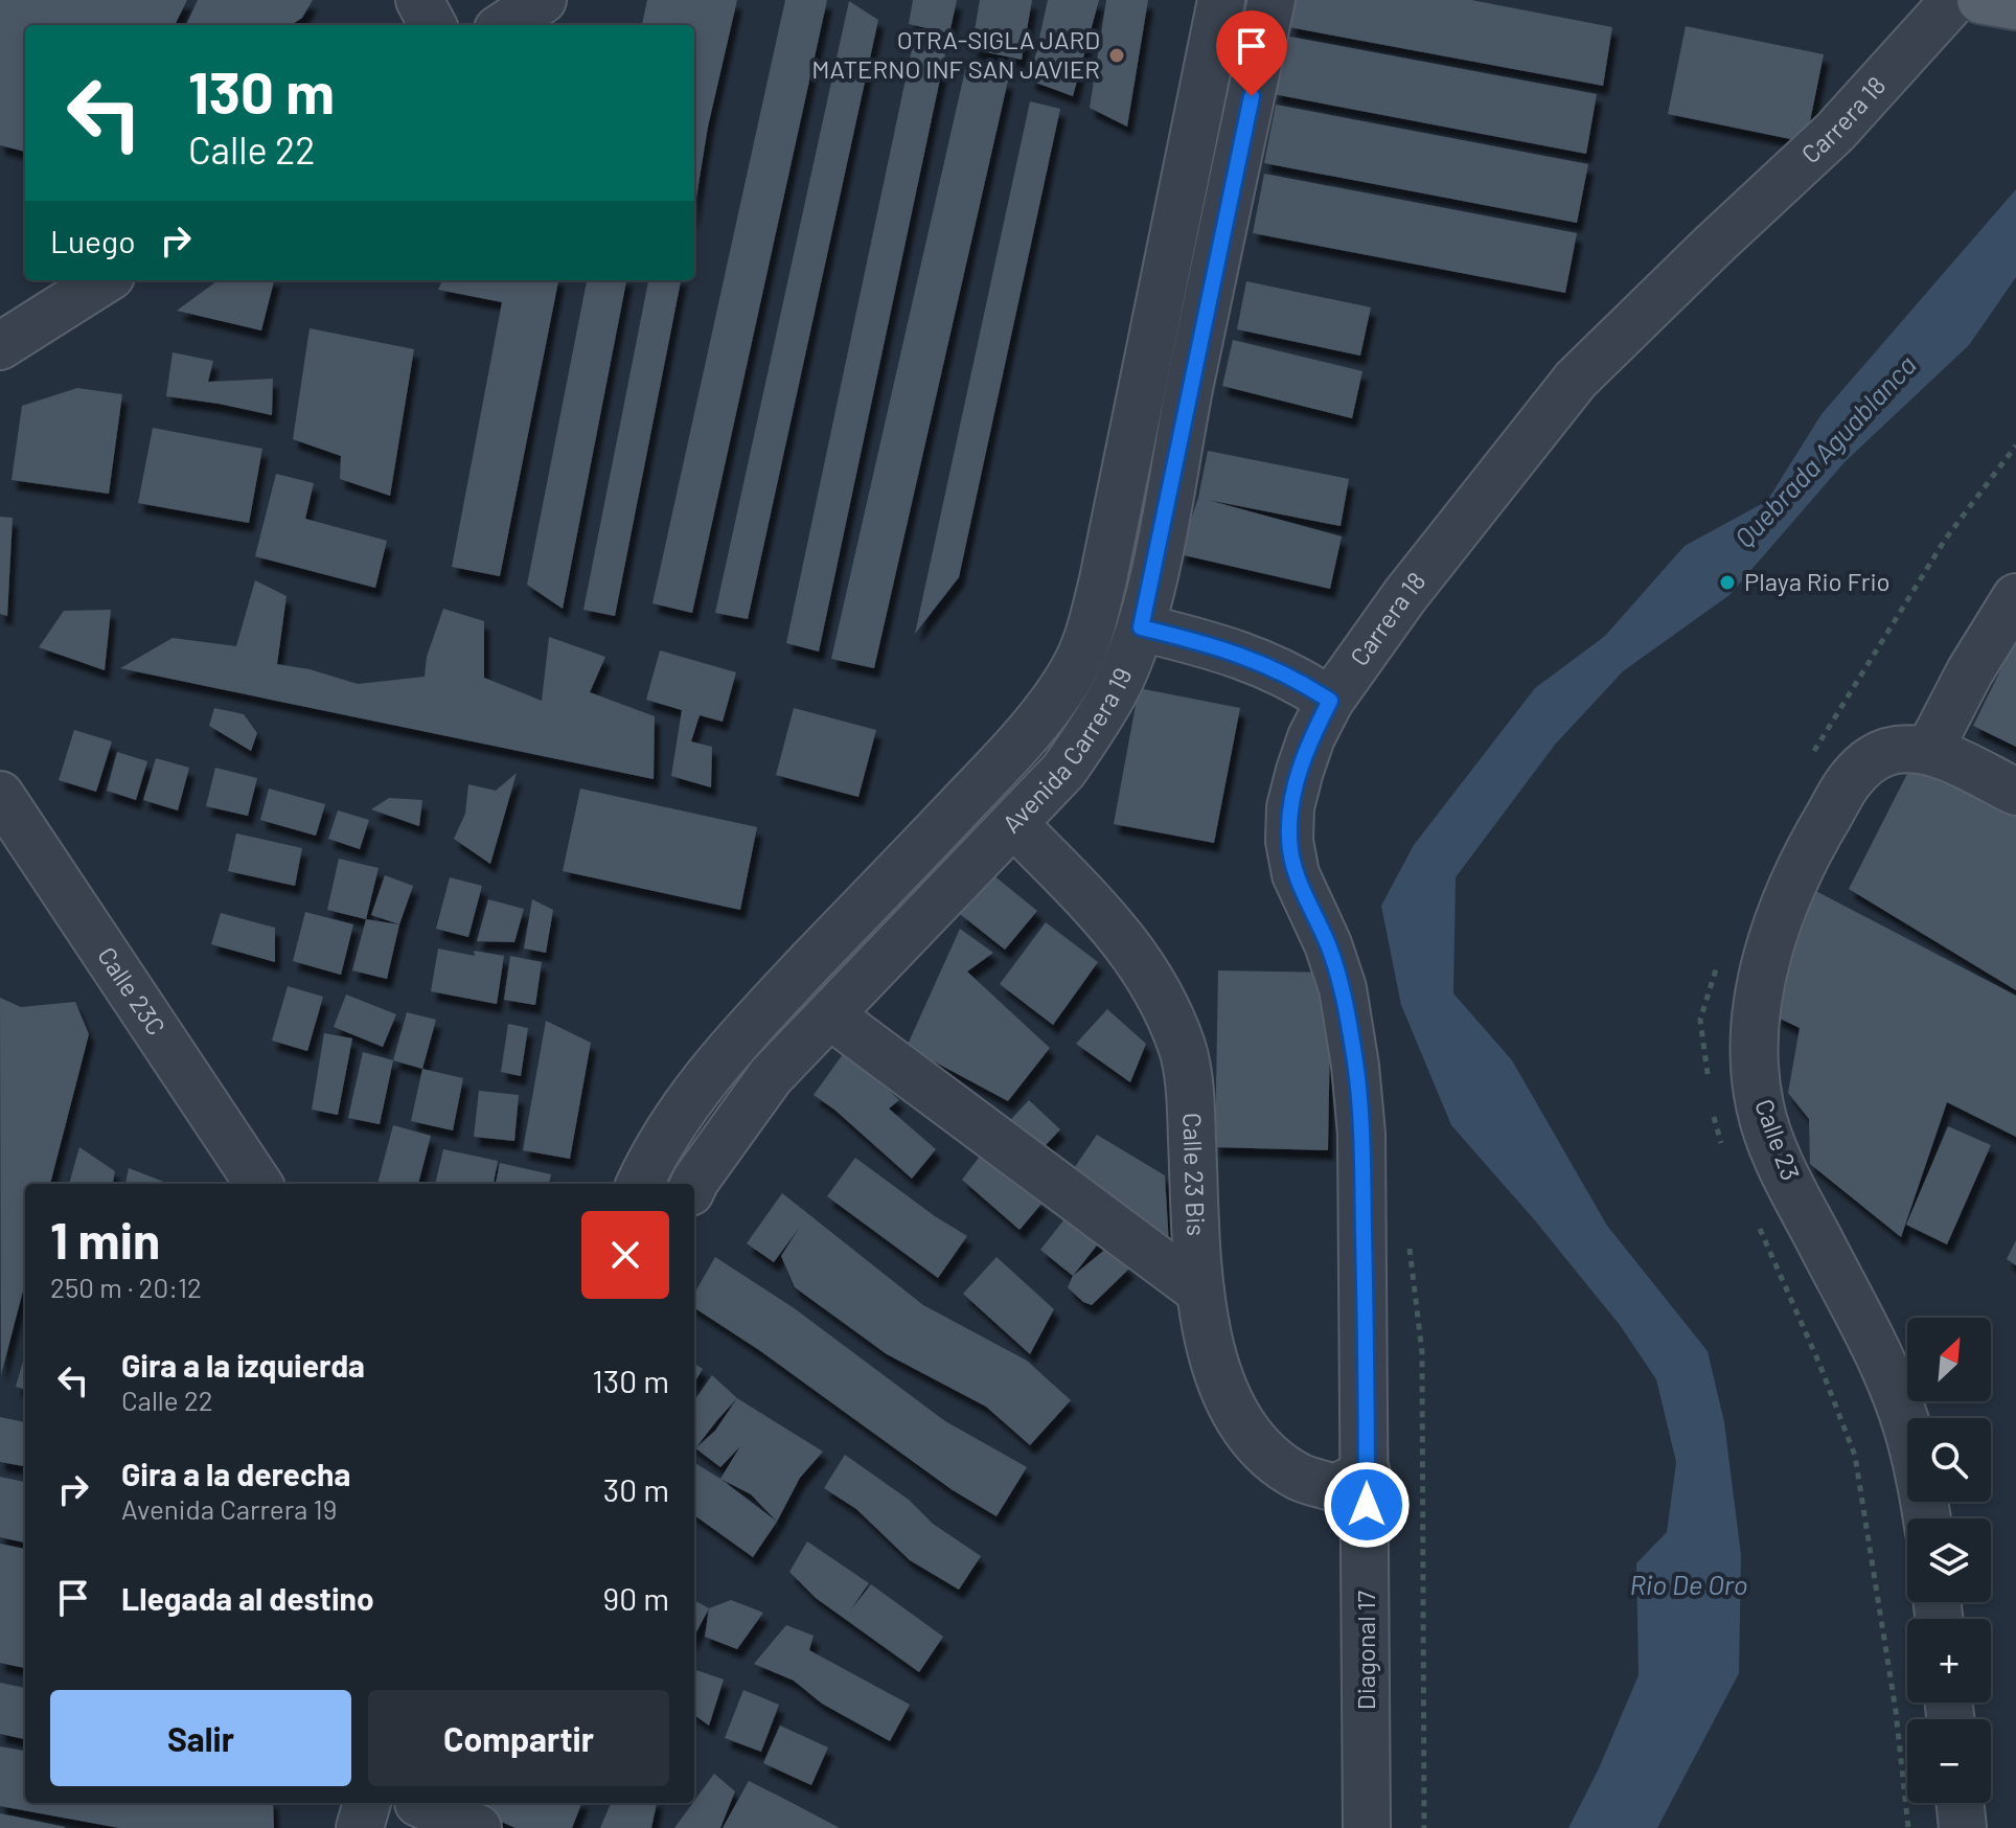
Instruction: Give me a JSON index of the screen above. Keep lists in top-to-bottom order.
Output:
{
  "streets": {
    "street": [
      "Carrera 18",
      "Avenida Carrera 19",
      "Calle 23C",
      "Calle 23",
      "Calle 23 Bis",
      "Diagonal 17"
    ]
  },
  "crossings": [
    ["Carrera 18", "Calle 23 Bis"],
    ["Carrera 18", "Diagonal 17"],
    ["Avenida Carrera 19", "Calle 23 Bis"],
    ["Calle 23 Bis", "Diagonal 17"]
  ],
  "water": ["Quebrada Aguablanca", "Rio De Oro"],
  "places": ["OTRA-SIGLA JARD MATERNO INF SAN JAVIER", "Playa Rio Frio"],
  "north": "top right",
  "page": {
    "turn": ["130 m", "Calle 22"],
    "then": "Luego",
    "heading": ["1 min", "250 m · 20:12"],
    "map_buttons": ["+", "−"],
    "list": [
      {
        "name": "Gira a la izquierda",
        "note": "Calle 22",
        "value": "130 m"
      },
      {
        "name": "Gira a la derecha",
        "note": "Avenida Carrera 19",
        "value": "30 m"
      },
      {
        "name": "Llegada al destino",
        "value": "90 m"
      }
    ],
    "buttons": ["Salir", "Compartir"]
  }
}
